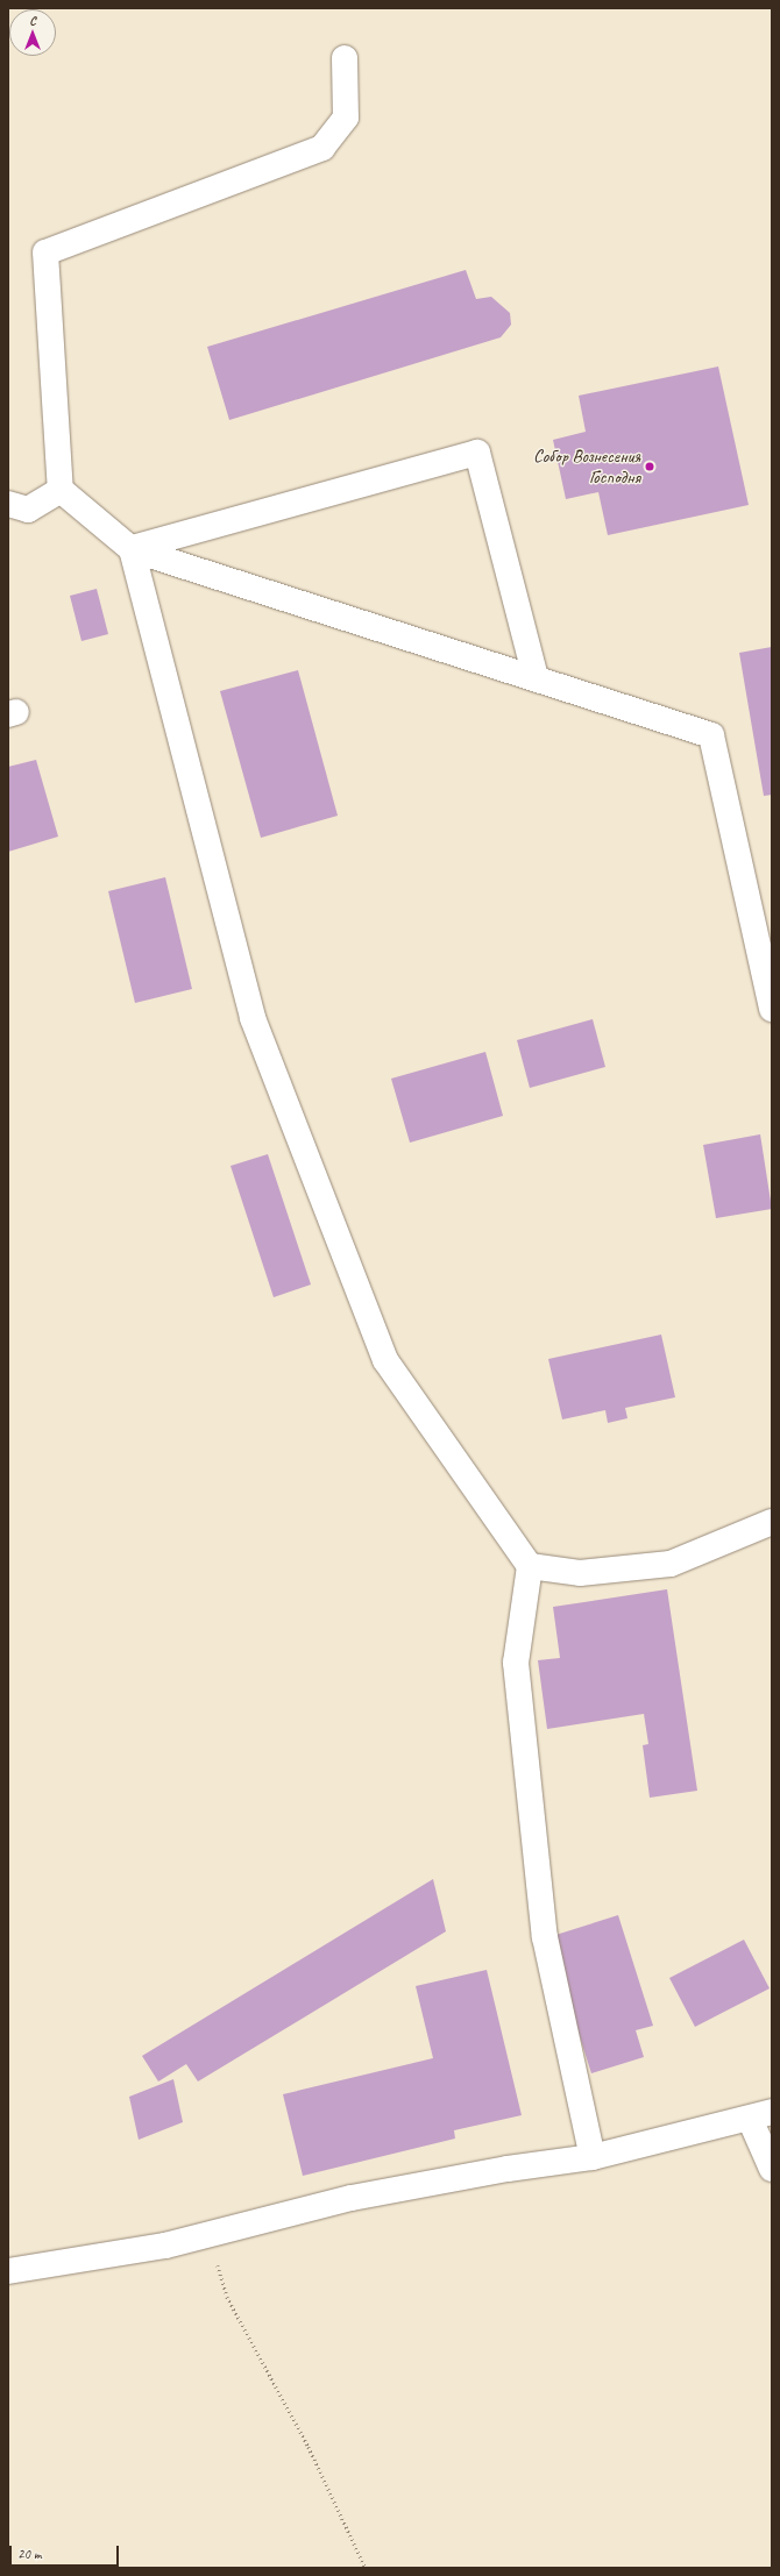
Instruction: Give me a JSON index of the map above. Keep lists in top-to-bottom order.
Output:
{
  "places": ["Собор Вознесения Господня"],
  "scale_bar": "20 m",
  "north": "top"
}
